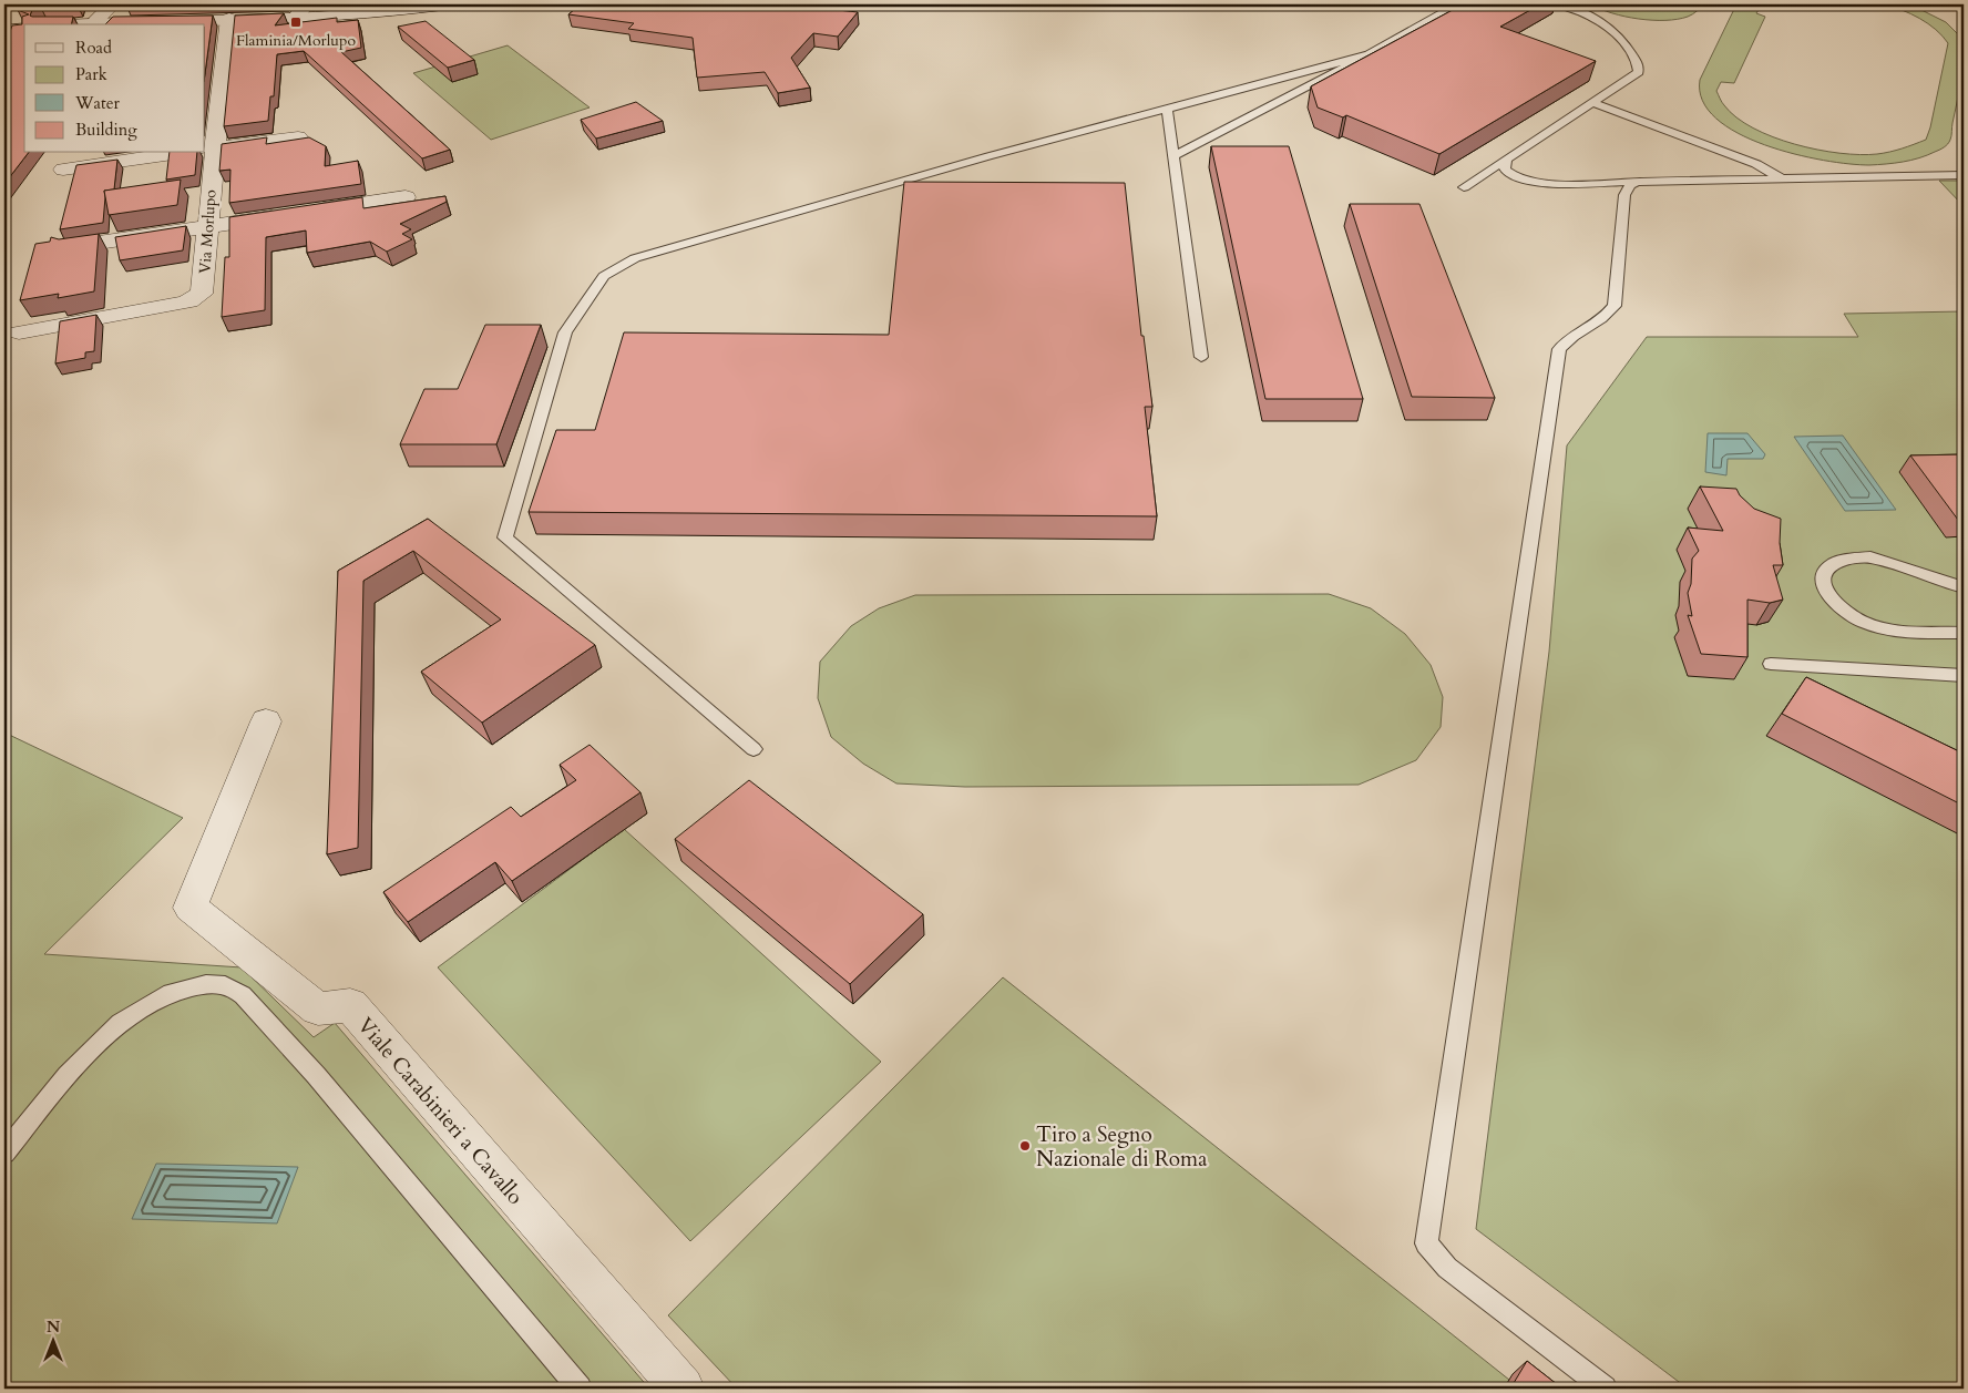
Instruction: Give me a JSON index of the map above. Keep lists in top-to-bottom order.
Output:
{
  "streets": {
    "street": ["Via Morlupo", "Viale Carabinieri a Cavallo"]
  },
  "places": {
    "transit": ["Flaminia/Morlupo"],
    "other": ["Tiro a Segno Nazionale di Roma"]
  },
  "legend": [
    "Road",
    "Park",
    "Water",
    "Building"
  ],
  "north": "top"
}
